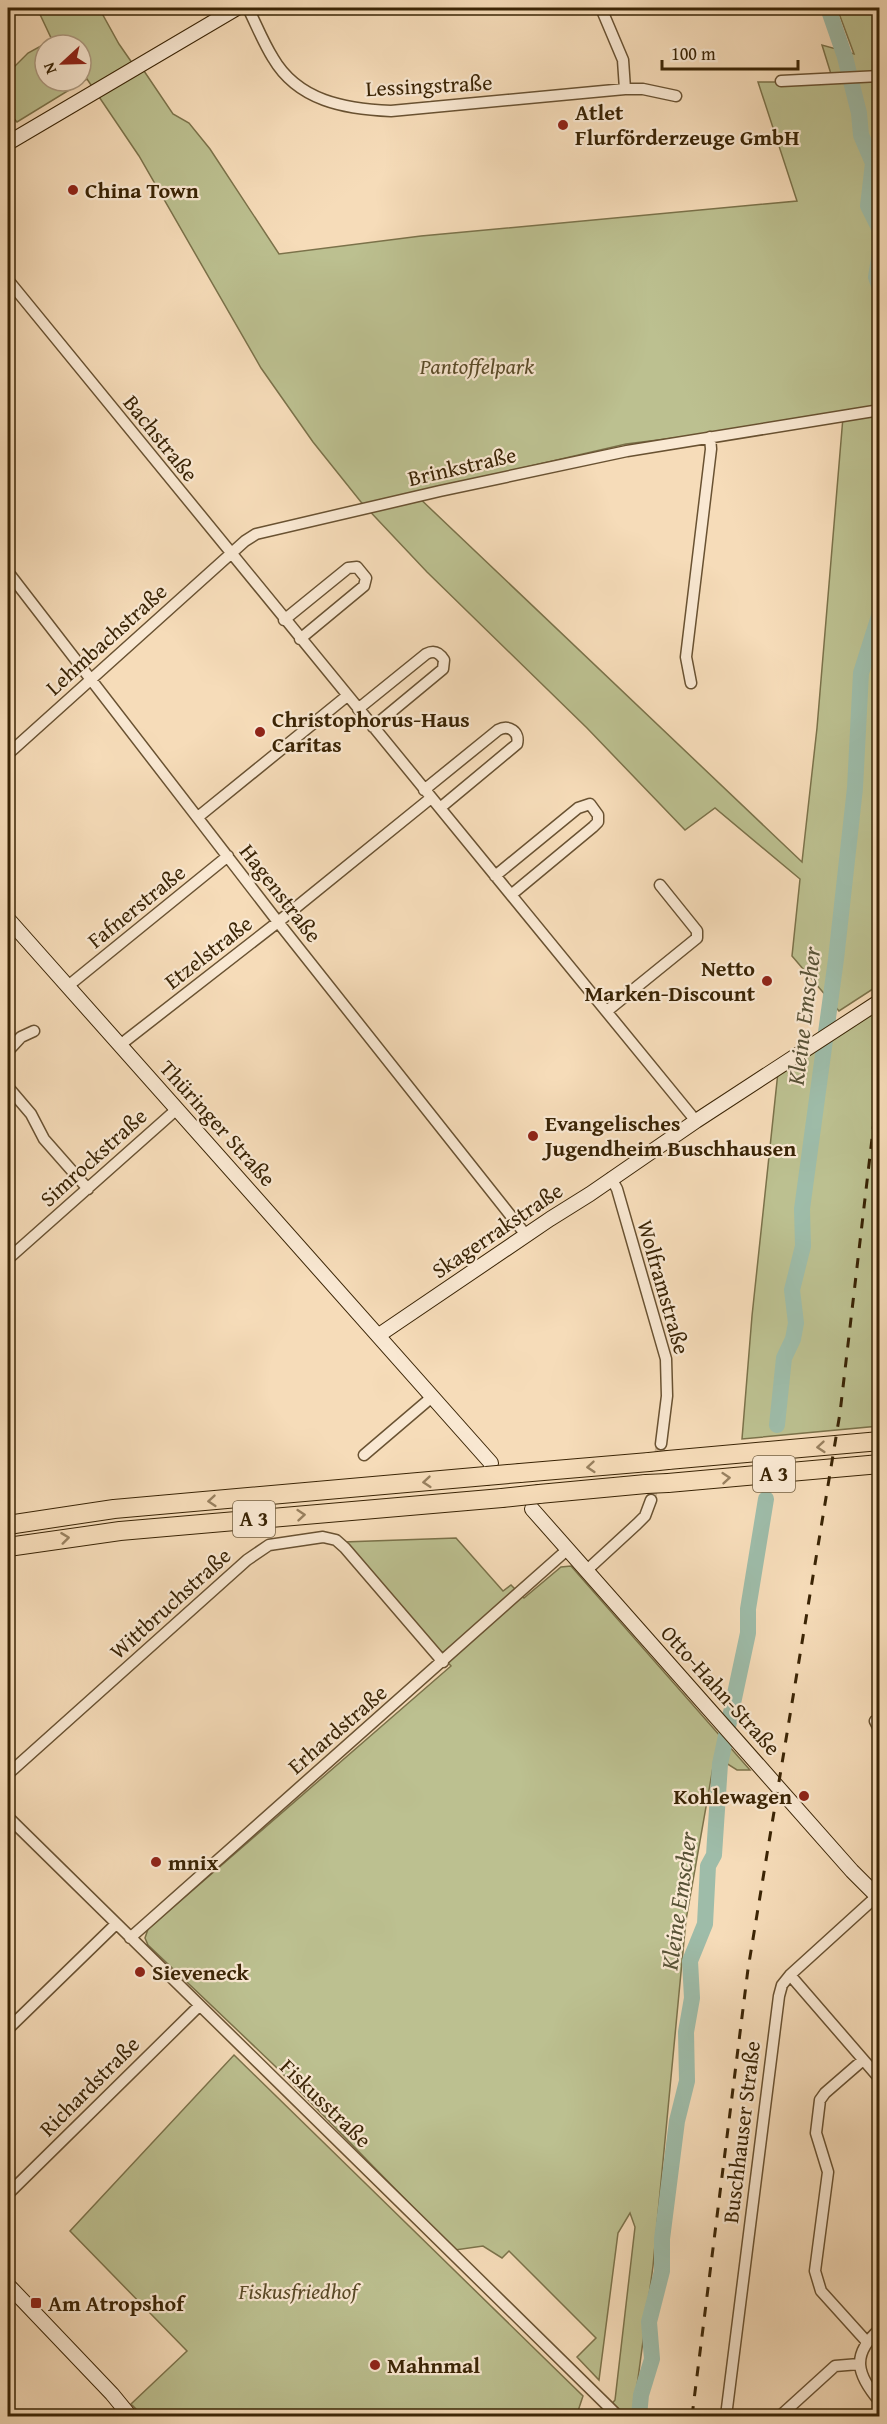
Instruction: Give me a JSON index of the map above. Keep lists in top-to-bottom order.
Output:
{
  "streets": {
    "highway": ["A 3"],
    "street": [
      "Lessingstraße",
      "Bachstraße",
      "Brinkstraße",
      "Lehmbachstraße",
      "Hagenstraße",
      "Fafnerstraße",
      "Etzelstraße",
      "Thüringer Straße",
      "Simrockstraße",
      "Skagerrakstraße",
      "Wolframstraße",
      "Wittbruchstraße",
      "Otto-Hahn-Straße",
      "Erhardstraße",
      "Richardstraße",
      "Fiskusstraße",
      "Buschhauser Straße"
    ]
  },
  "crossings": [
    ["Bachstraße", "Brinkstraße"],
    ["Bachstraße", "Lehmbachstraße"],
    ["Bachstraße", "Etzelstraße"],
    ["Bachstraße", "Skagerrakstraße"],
    ["Brinkstraße", "Lehmbachstraße"],
    ["Lehmbachstraße", "Hagenstraße"],
    ["Hagenstraße", "Fafnerstraße"],
    ["Hagenstraße", "Etzelstraße"],
    ["Hagenstraße", "Skagerrakstraße"],
    ["Fafnerstraße", "Thüringer Straße"],
    ["Etzelstraße", "Thüringer Straße"],
    ["Thüringer Straße", "Simrockstraße"],
    ["Thüringer Straße", "Skagerrakstraße"],
    ["Skagerrakstraße", "Wolframstraße"],
    ["Wolframstraße", "A 3"],
    ["A 3", "Otto-Hahn-Straße"],
    ["Wittbruchstraße", "Erhardstraße"],
    ["Otto-Hahn-Straße", "Erhardstraße"],
    ["Otto-Hahn-Straße", "Buschhauser Straße"],
    ["Erhardstraße", "Fiskusstraße"],
    ["Richardstraße", "Fiskusstraße"]
  ],
  "water": ["Kleine Emscher"],
  "parks": ["Pantoffelpark", "Fiskusfriedhof"],
  "places": {
    "other": [
      "Atlet Flurförderzeuge GmbH",
      "China Town",
      "Christophorus-Haus Caritas",
      "Netto Marken-Discount",
      "Evangelisches Jugendheim Buschhausen",
      "Kohlewagen",
      "mnix",
      "Sieveneck",
      "Mahnmal"
    ],
    "transit": ["Am Atropshof"]
  },
  "scale_bar": "100 m",
  "north": "left"
}
